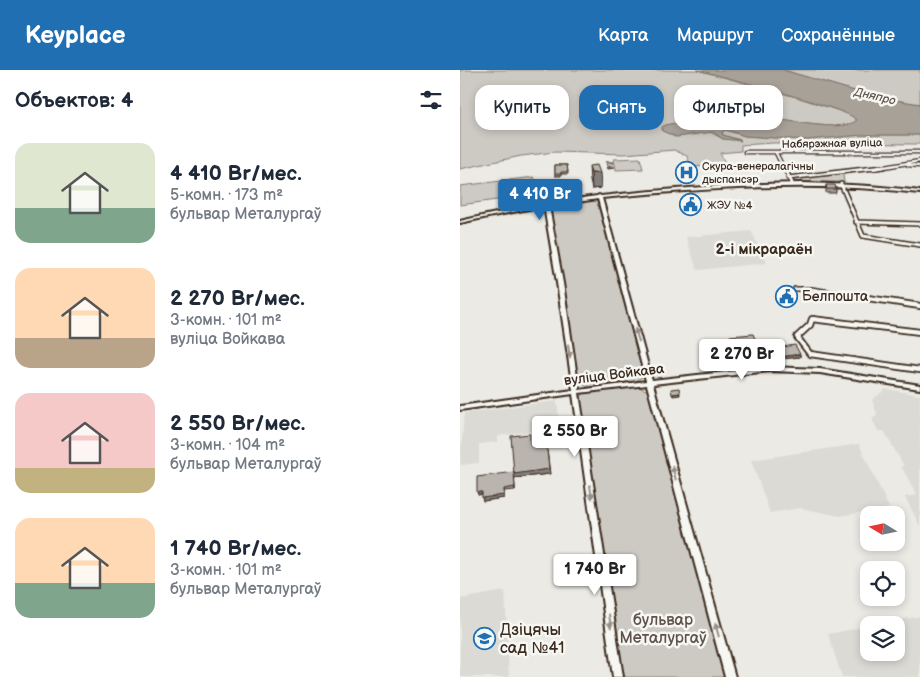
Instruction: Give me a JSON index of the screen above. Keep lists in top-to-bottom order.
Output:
{
  "streets": {
    "main road": ["вуліца Войкава"],
    "street": ["Набярэжная вуліца"]
  },
  "districts": ["2-і мікрараён"],
  "water": ["Дняпро"],
  "parks": ["бульвар Металургаў"],
  "places": {
    "hospital": ["Скура-венералагічны дыспансэр"],
    "public building": ["ЖЭУ №4", "Белпошта"],
    "school or university": ["Дзіцячы сад №41"]
  },
  "north": "left",
  "page": {
    "header": "Keyplace",
    "nav": ["Карта", "Маршрут", "Сохранённые"],
    "heading": "Объектов: 4",
    "chip": ["Купить", "Снять", "Фильтры"],
    "list": [
      {
        "name": "4 410 Br/мес.",
        "note": "5-комн. · 173 m² · бульвар Металургаў"
      },
      {
        "name": "2 270 Br/мес.",
        "note": "3-комн. · 101 m² · вуліца Войкава"
      },
      {
        "name": "2 550 Br/мес.",
        "note": "3-комн. · 104 m² · бульвар Металургаў"
      },
      {
        "name": "1 740 Br/мес.",
        "note": "3-комн. · 101 m² · бульвар Металургаў"
      }
    ],
    "price": [
      "4 410 Br",
      "2 270 Br",
      "2 550 Br",
      "1 740 Br"
    ]
  }
}
